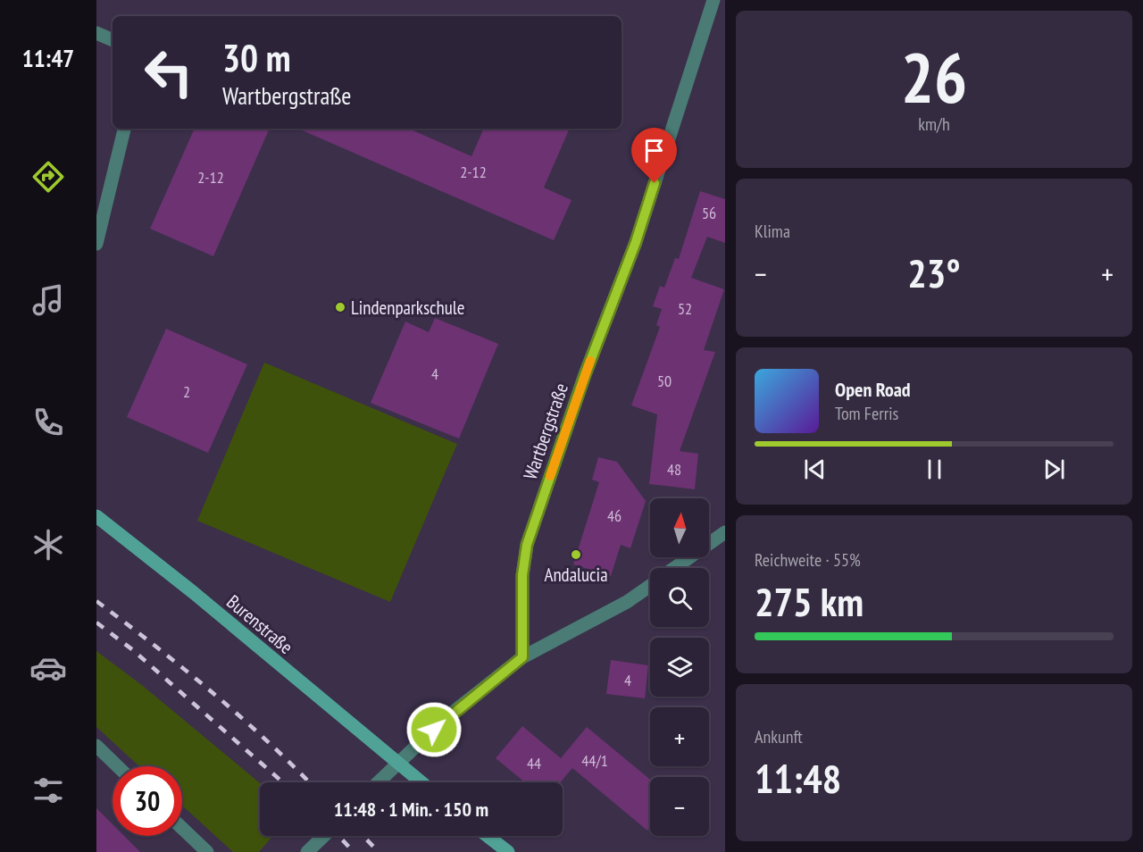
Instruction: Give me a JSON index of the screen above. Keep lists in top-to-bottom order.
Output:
{
  "streets": {
    "street": ["Wartbergstraße", "Burenstraße"]
  },
  "places": ["Lindenparkschule", "Andalucia"],
  "house_numbers": [
    "2-12",
    "2-12",
    "56",
    "52",
    "4",
    "50",
    "2",
    "48",
    "46",
    "4",
    "44/1",
    "44"
  ],
  "north": "top",
  "page": {
    "tabs": "11:47",
    "tile": [
      ["26", "km/h"],
      "Klima",
      ["Reichweite · 55%", "275 km"],
      ["Ankunft", "11:48"]
    ],
    "turn": ["30 m", "Wartbergstraße"],
    "heat": ["−", "23°", "+"],
    "song": ["Open Road", "Tom Ferris"],
    "map_buttons": ["+", "−"],
    "limit": "30",
    "trip": "11:48 · 1 Min. · 150 m"
  }
}
